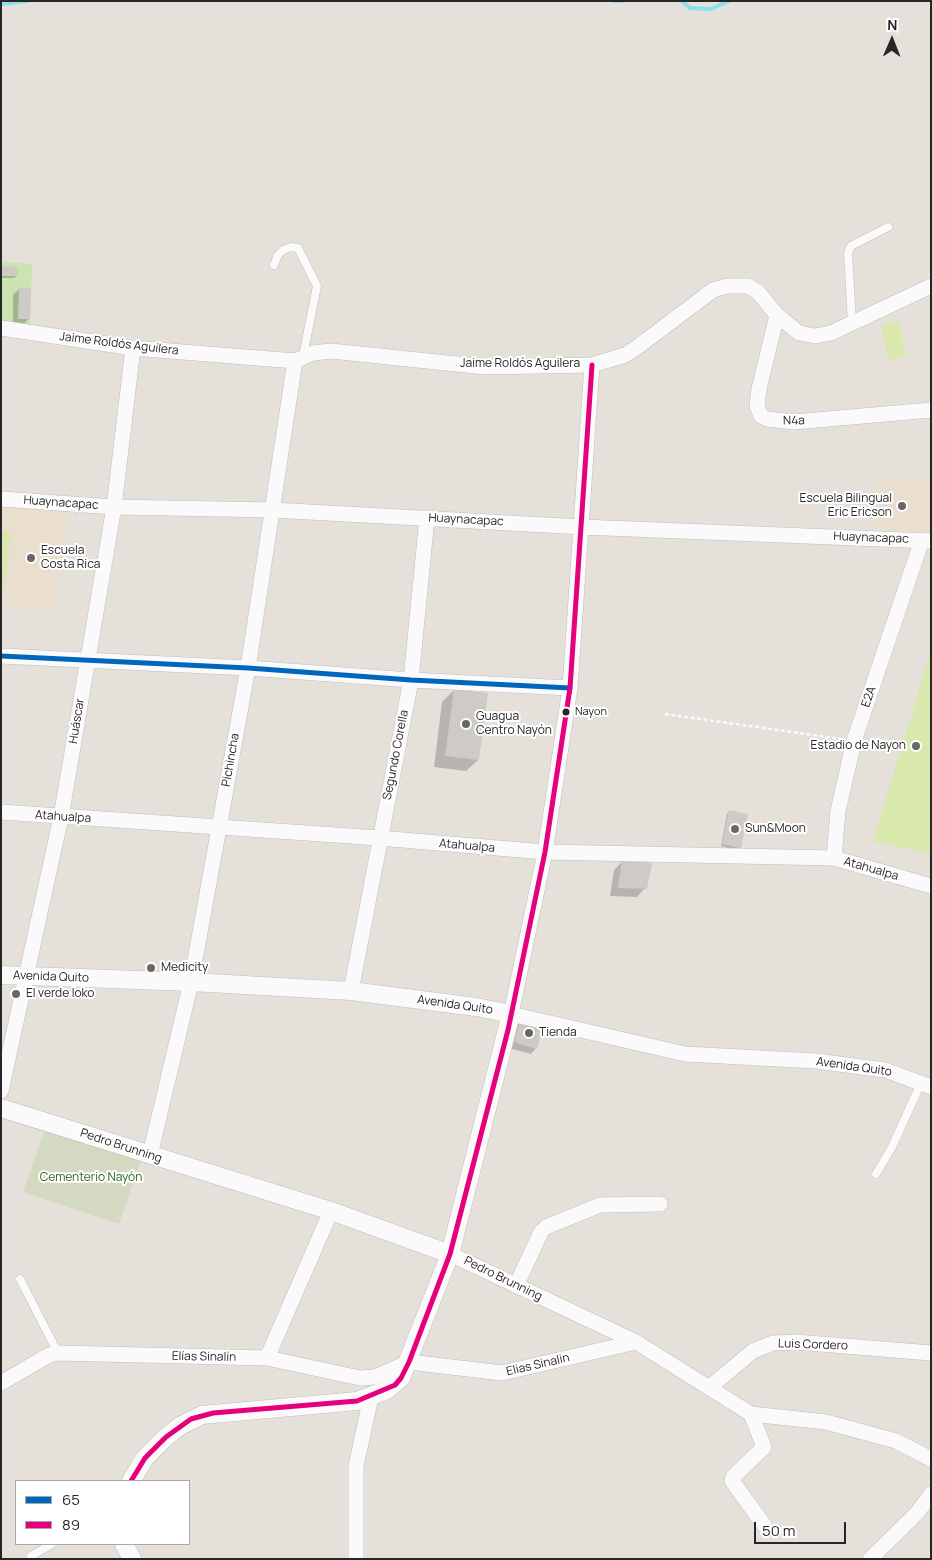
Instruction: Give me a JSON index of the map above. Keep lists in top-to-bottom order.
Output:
{
  "streets": {
    "street": [
      "Jaime Roldós Aguilera",
      "N4a",
      "Huaynacapac",
      "E2A",
      "Huáscar",
      "Segundo Corella",
      "Pichincha",
      "Atahualpa",
      "Avenida Quito",
      "Pedro Brunning",
      "Luis Cordero",
      "Elías Sinalín",
      "Elias Sinalin"
    ]
  },
  "crossings": [
    ["Jaime Roldós Aguilera", "N4a"],
    ["Jaime Roldós Aguilera", "Huáscar"],
    ["Jaime Roldós Aguilera", "Pichincha"],
    ["Huaynacapac", "E2A"],
    ["Huaynacapac", "Huáscar"],
    ["Huaynacapac", "Segundo Corella"],
    ["Huaynacapac", "Pichincha"],
    ["E2A", "Atahualpa"],
    ["Huáscar", "Atahualpa"],
    ["Huáscar", "Avenida Quito"],
    ["Segundo Corella", "Atahualpa"],
    ["Segundo Corella", "Avenida Quito"],
    ["Pichincha", "Atahualpa"],
    ["Pichincha", "Avenida Quito"],
    ["Pichincha", "Pedro Brunning"],
    ["Pedro Brunning", "Luis Cordero"],
    ["Pedro Brunning", "Elias Sinalin"],
    ["Elías Sinalín", "Elias Sinalin"]
  ],
  "parks": ["Cementerio Nayón"],
  "places": [
    "Escuela Bilingual Eric Ericson",
    "Escuela Costa Rica",
    "Nayon",
    "Guagua Centro Nayón",
    "Estadio de Nayon",
    "Sun&Moon",
    "Medicity",
    "El verde loko",
    "Tienda"
  ],
  "lines": ["transit line 89", "transit line 65"],
  "legend": ["65", "89"],
  "scale_bar": "50 m",
  "north": "top"
}
